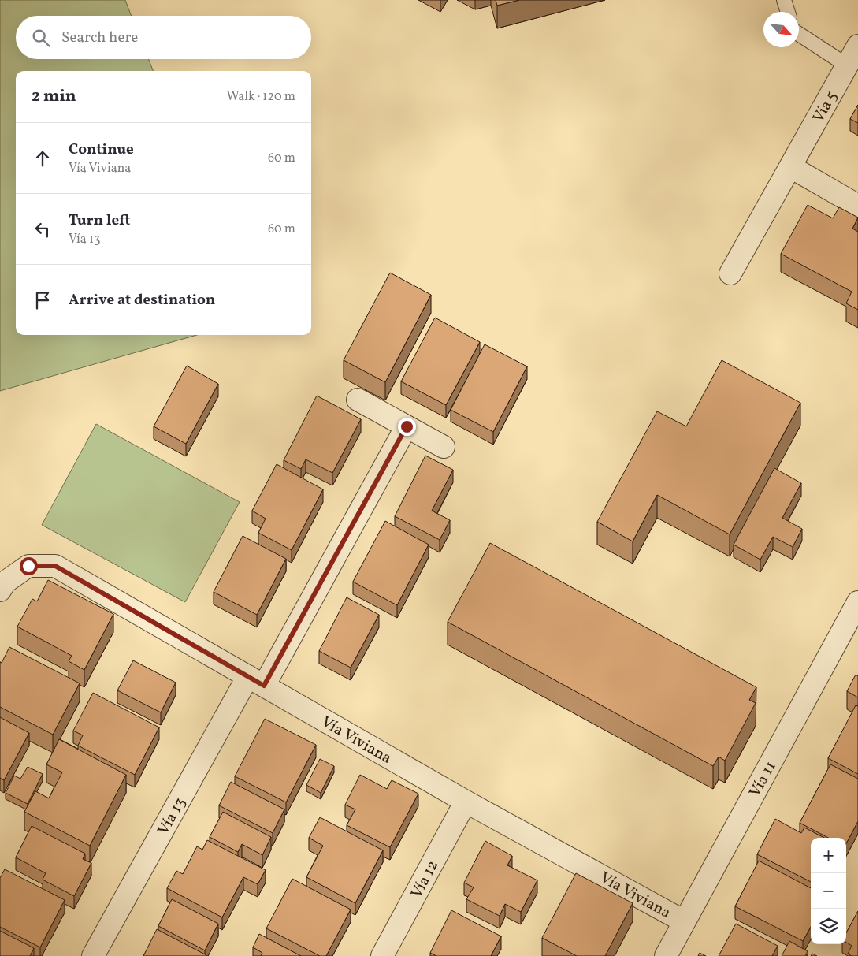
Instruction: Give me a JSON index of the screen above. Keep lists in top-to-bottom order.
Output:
{
  "streets": {
    "street": [
      "Vía 5",
      "Vía Viviana",
      "Vía 11",
      "Vía 13",
      "Vía 12"
    ]
  },
  "crossings": [
    ["Vía Viviana", "Vía 11"],
    ["Vía Viviana", "Vía 13"],
    ["Vía Viviana", "Vía 12"]
  ],
  "north": "bottom right",
  "page": {
    "search": "Search here",
    "heading": ["2 min", "Walk · 120 m"],
    "list": [
      ["Continue", "Vía Viviana", "60 m"],
      ["Turn left", "Vía 13", "60 m"],
      "Arrive at destination"
    ],
    "map_buttons": ["+", "−"]
  }
}
